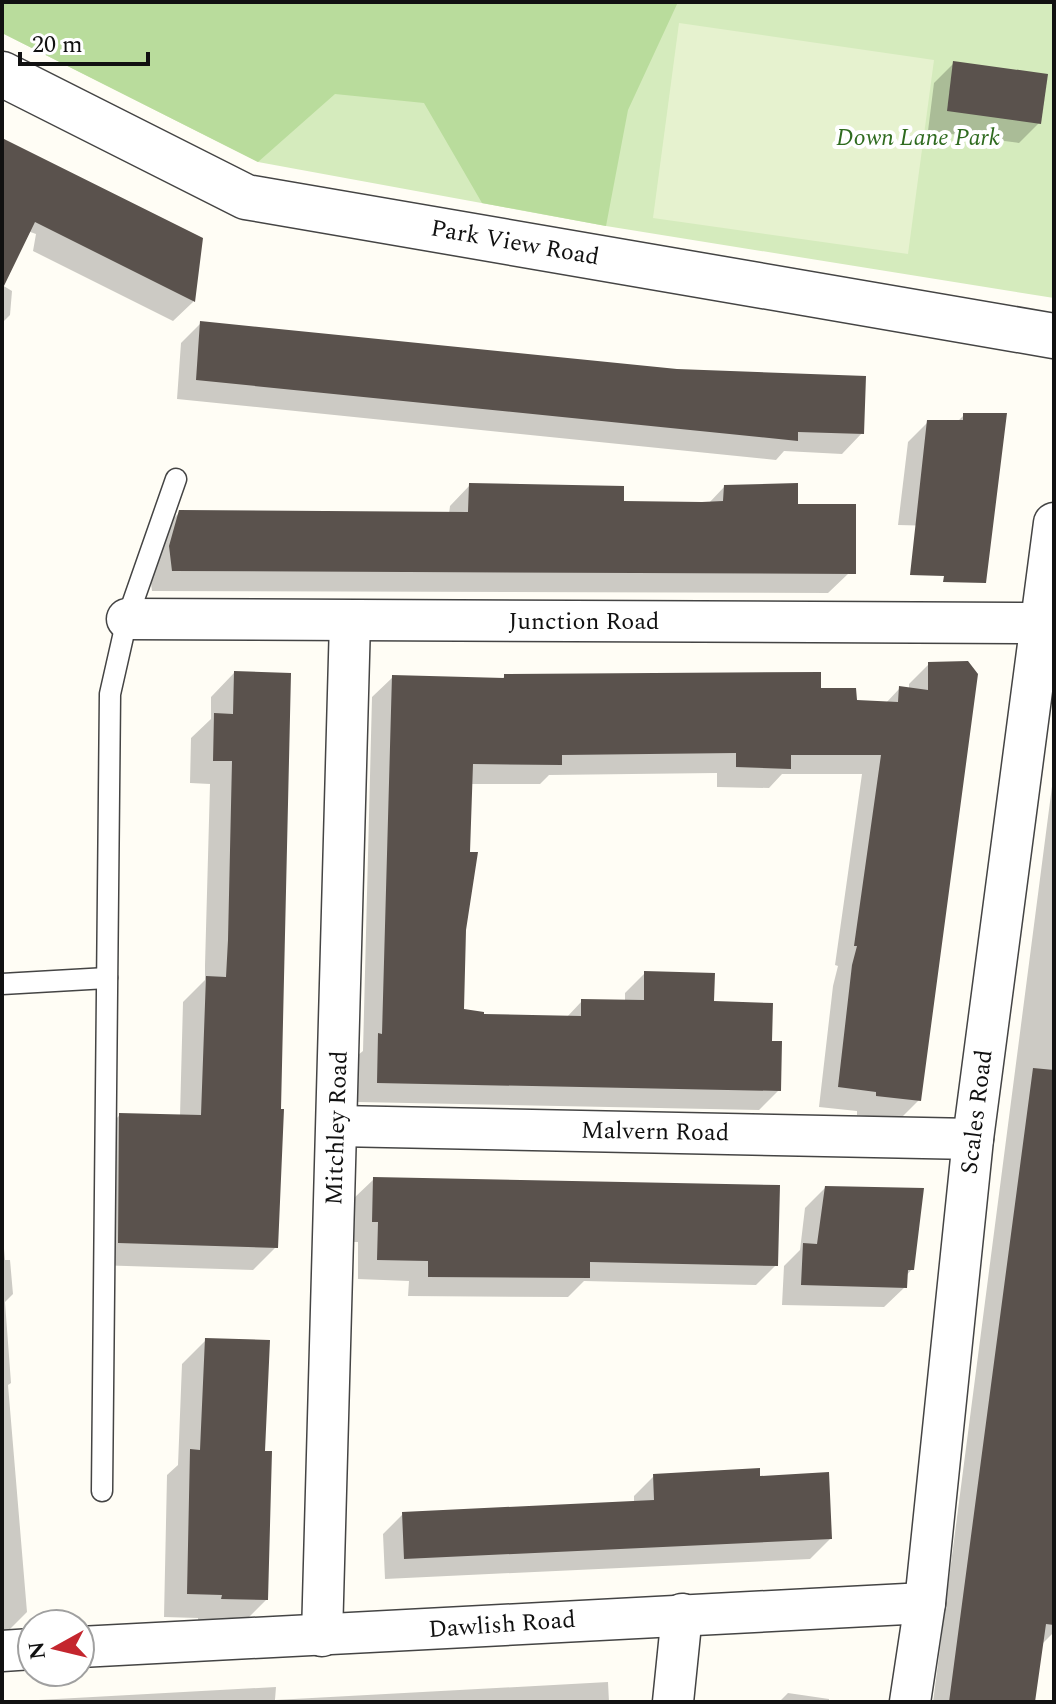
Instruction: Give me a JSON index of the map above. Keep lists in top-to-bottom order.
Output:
{
  "streets": {
    "street": [
      "Park View Road",
      "Junction Road",
      "Scales Road",
      "Mitchley Road",
      "Malvern Road",
      "Dawlish Road"
    ]
  },
  "crossings": [
    ["Junction Road", "Scales Road"],
    ["Junction Road", "Mitchley Road"],
    ["Scales Road", "Malvern Road"],
    ["Scales Road", "Dawlish Road"],
    ["Mitchley Road", "Malvern Road"],
    ["Mitchley Road", "Dawlish Road"]
  ],
  "parks": ["Down Lane Park"],
  "scale_bar": "20 m",
  "north": "left"
}
